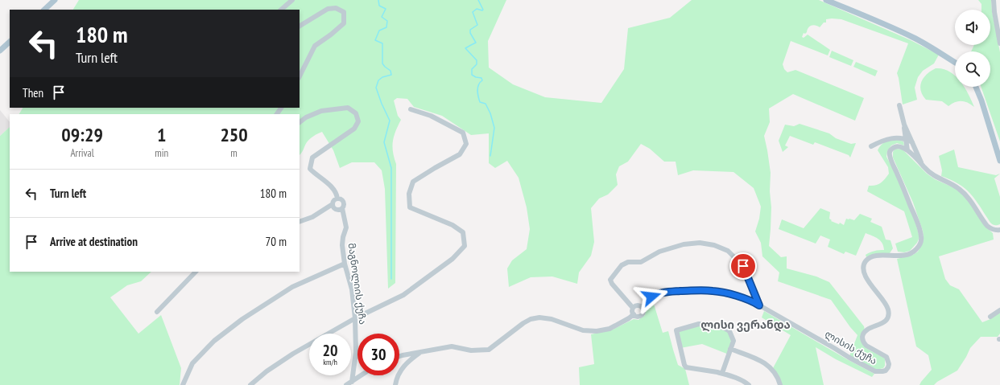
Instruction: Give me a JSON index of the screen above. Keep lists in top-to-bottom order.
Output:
{
  "streets": {
    "street": ["მაგნოლიის ქუჩა", "ლისის ქუჩა"]
  },
  "districts": ["ლისი ვერანდა"],
  "page": {
    "turn": ["180 m", "Turn left"],
    "then": "Then",
    "eta": [
      "09:29",
      "Arrival",
      "1",
      "min",
      "250",
      "m"
    ],
    "list": [
      {
        "name": "Turn left",
        "value": "180 m"
      },
      {
        "name": "Arrive at destination",
        "value": "70 m"
      }
    ],
    "speed": "20 km/h",
    "limit": "30"
  }
}
